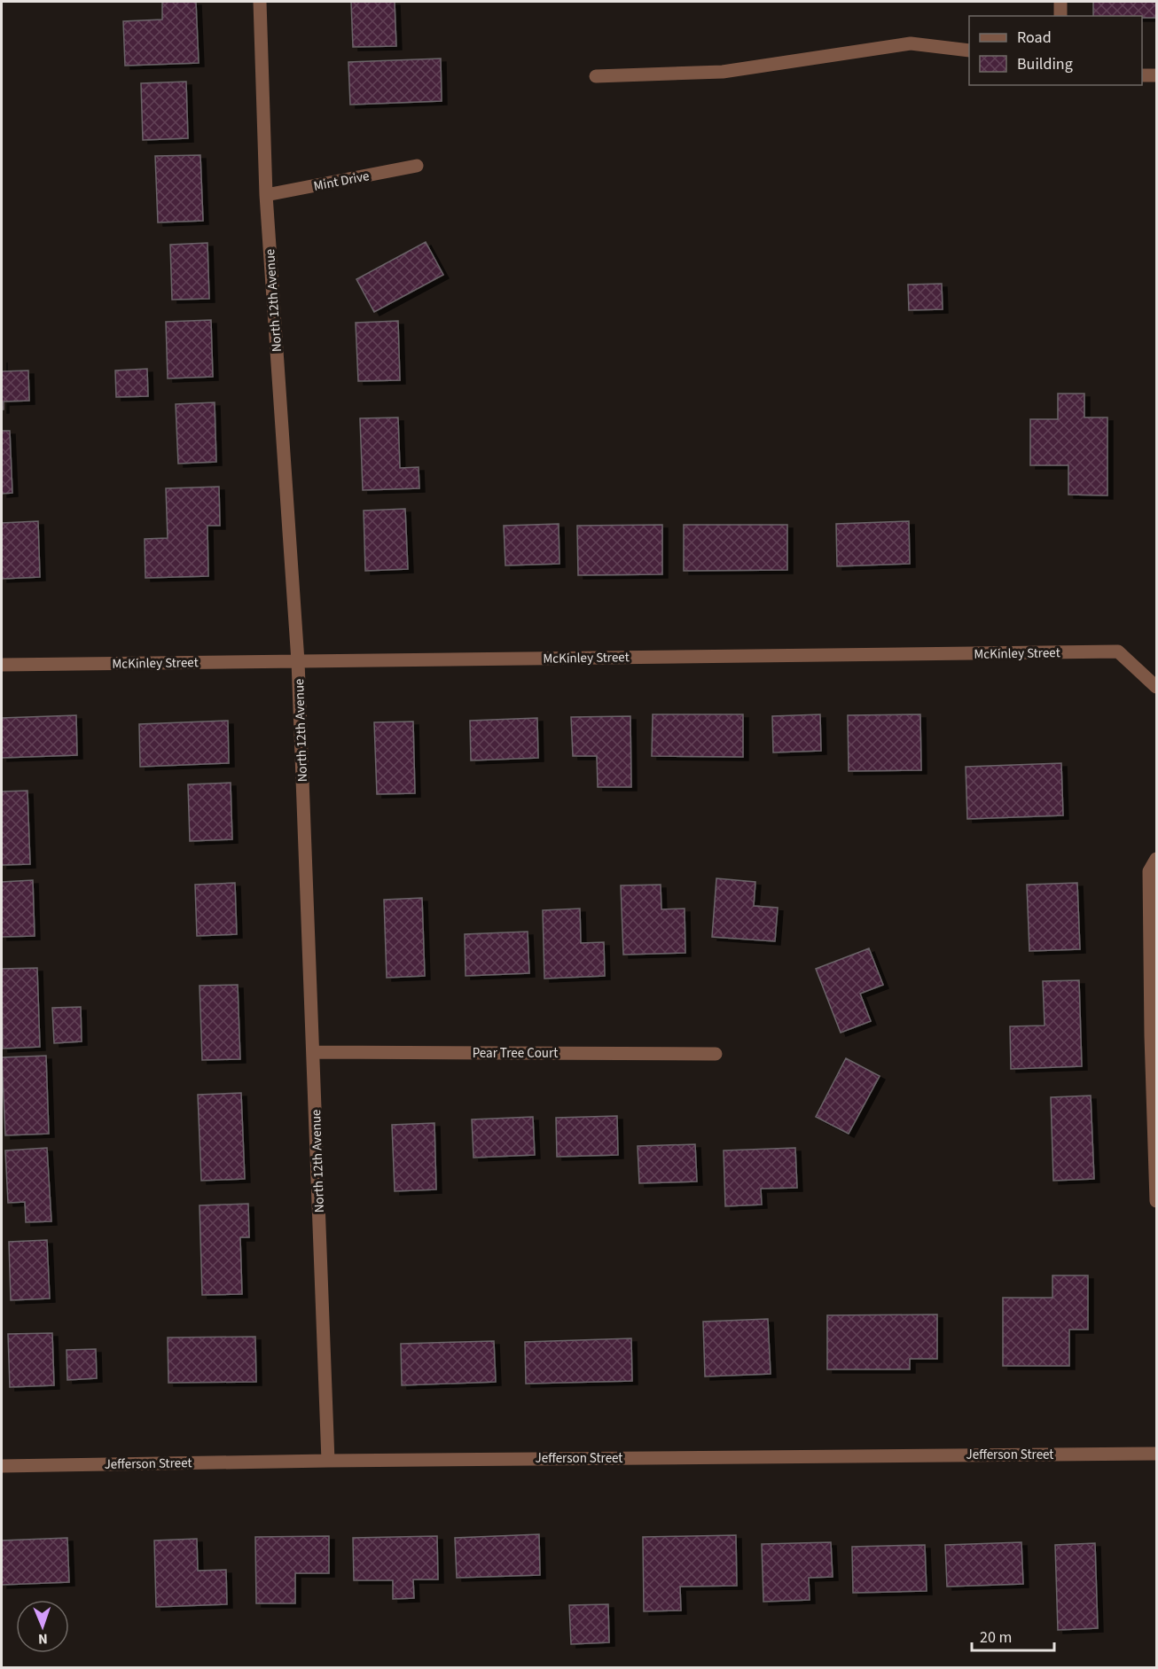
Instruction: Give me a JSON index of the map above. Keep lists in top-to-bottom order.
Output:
{
  "streets": {
    "street": [
      "Mint Drive",
      "North 12th Avenue",
      "McKinley Street",
      "Pear Tree Court",
      "Jefferson Street"
    ]
  },
  "crossings": [
    ["Mint Drive", "North 12th Avenue"],
    ["North 12th Avenue", "McKinley Street"],
    ["North 12th Avenue", "Pear Tree Court"],
    ["North 12th Avenue", "Jefferson Street"]
  ],
  "legend": ["Road", "Building"],
  "scale_bar": "20 m",
  "north": "bottom"
}
